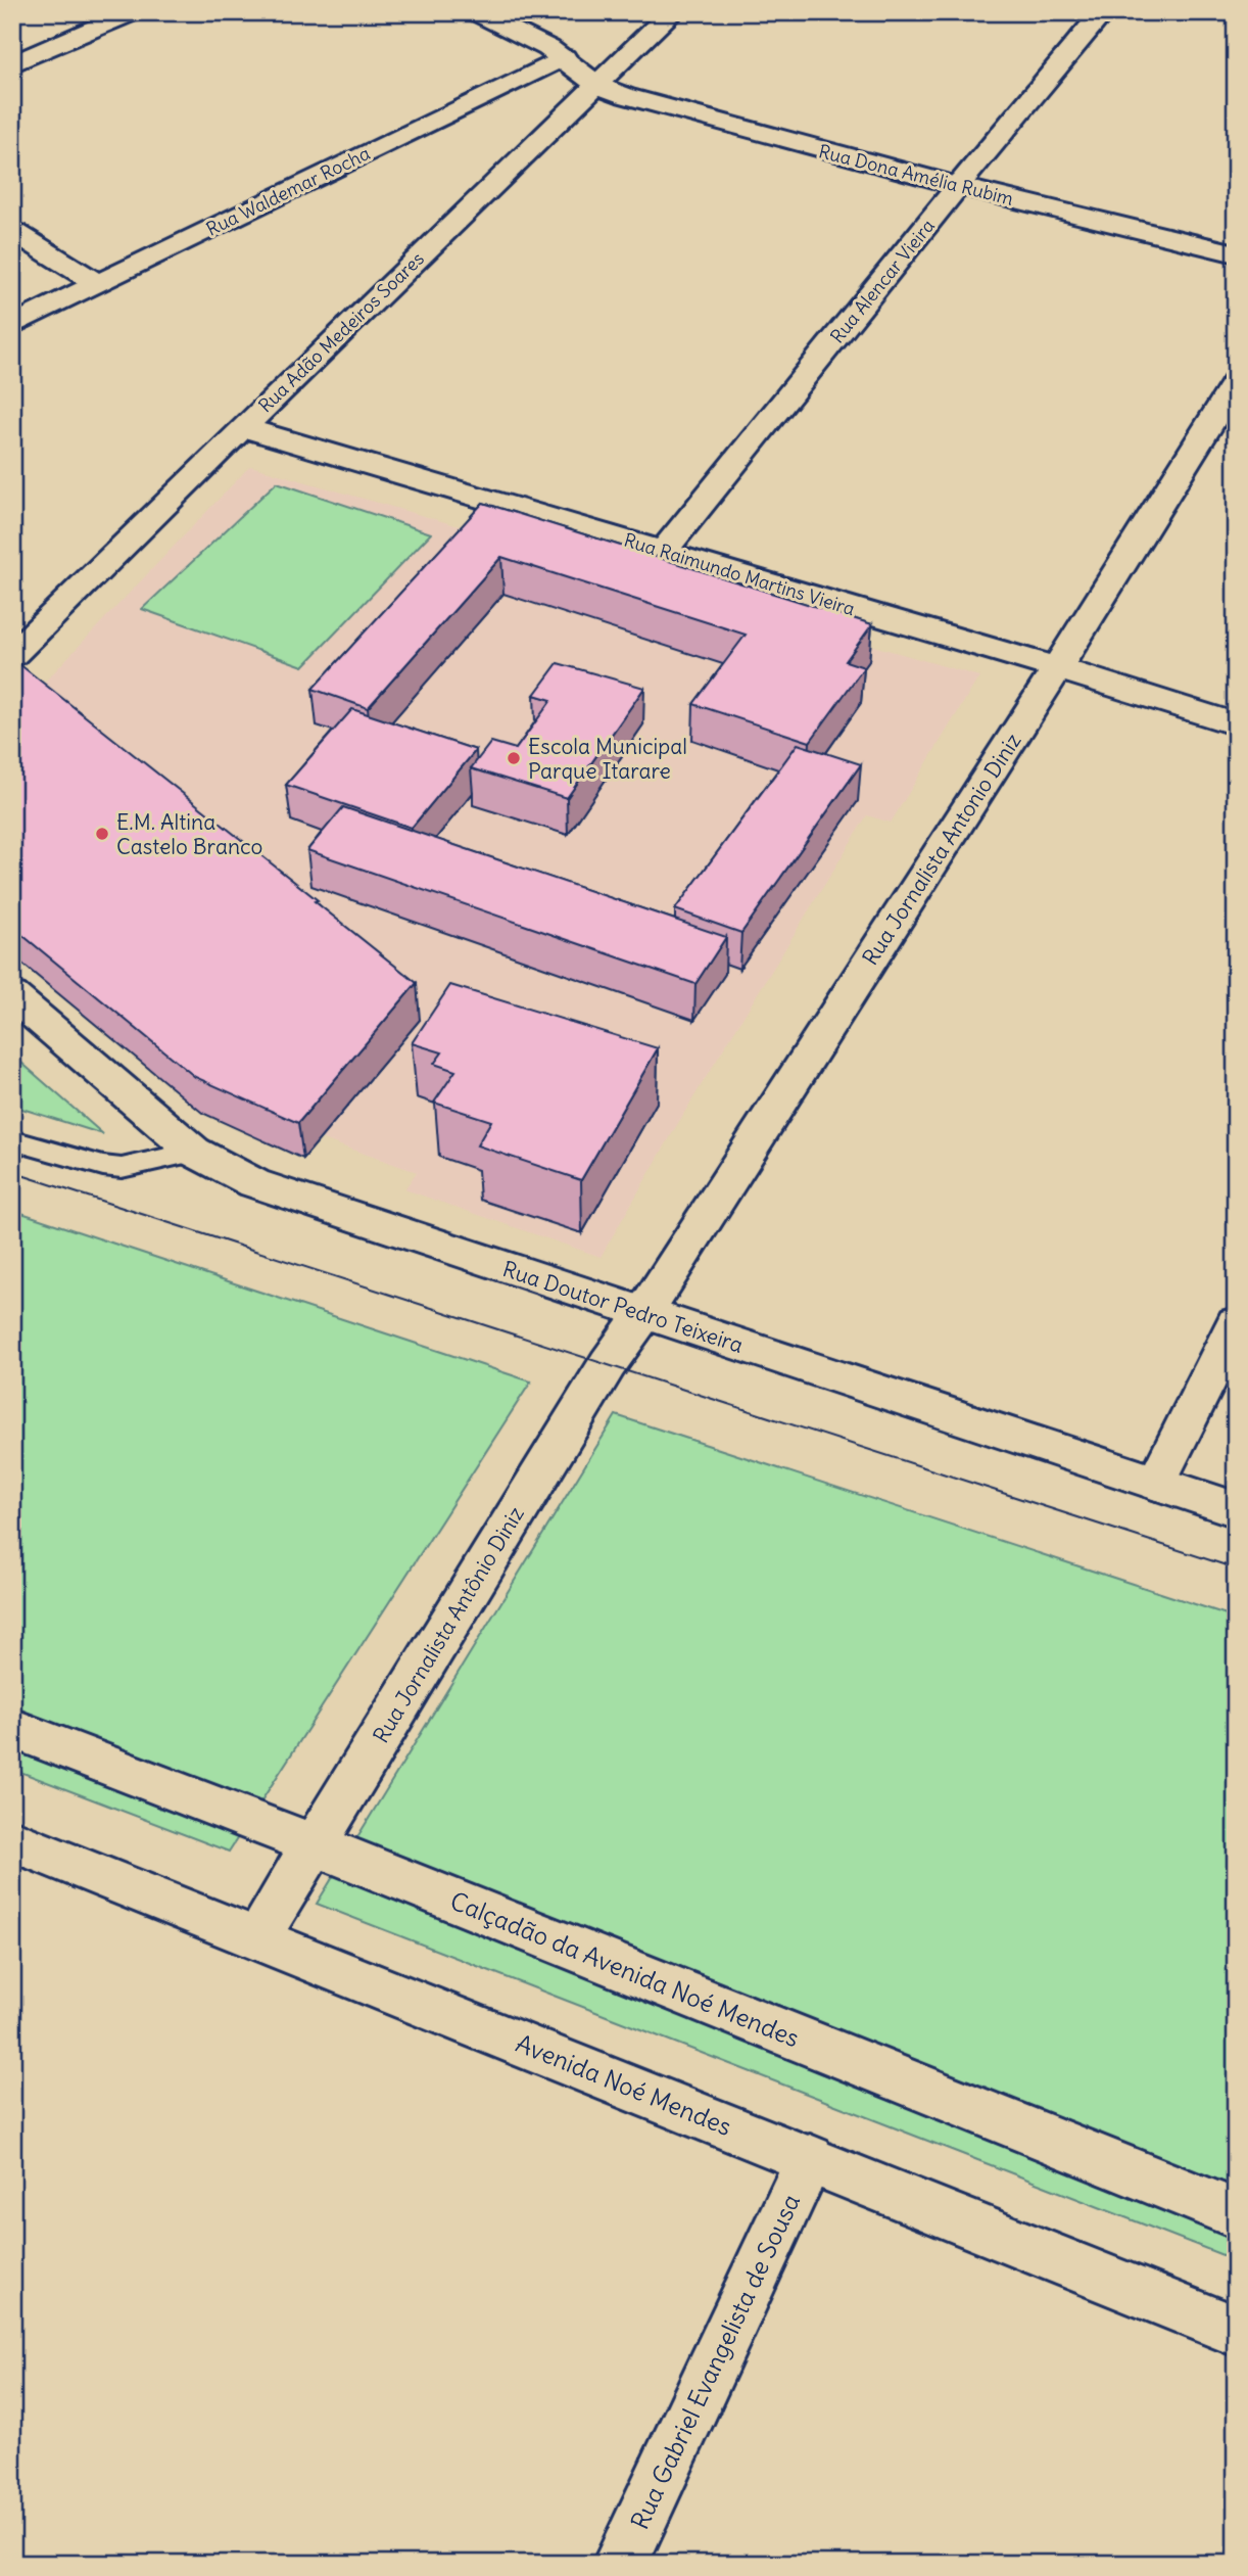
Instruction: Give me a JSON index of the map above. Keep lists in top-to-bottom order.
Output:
{
  "streets": {
    "street": [
      "Rua Dona Amélia Rubim",
      "Rua Waldemar Rocha",
      "Rua Alencar Vieira",
      "Rua Adão Medeiros Soares",
      "Rua Raimundo Martins Vieira",
      "Rua Jornalista Antonio Diniz",
      "Rua Doutor Pedro Teixeira",
      "Rua Jornalista Antônio Diniz",
      "Calçadão da Avenida Noé Mendes",
      "Avenida Noé Mendes",
      "Rua Gabriel Evangelista de Sousa"
    ]
  },
  "crossings": [
    ["Rua Dona Amélia Rubim", "Rua Waldemar Rocha"],
    ["Rua Dona Amélia Rubim", "Rua Alencar Vieira"],
    ["Rua Dona Amélia Rubim", "Rua Adão Medeiros Soares"],
    ["Rua Alencar Vieira", "Rua Raimundo Martins Vieira"],
    ["Rua Adão Medeiros Soares", "Rua Raimundo Martins Vieira"],
    ["Rua Raimundo Martins Vieira", "Rua Jornalista Antonio Diniz"],
    ["Rua Jornalista Antonio Diniz", "Rua Doutor Pedro Teixeira"],
    ["Rua Jornalista Antonio Diniz", "Rua Jornalista Antônio Diniz"],
    ["Rua Doutor Pedro Teixeira", "Rua Jornalista Antônio Diniz"],
    ["Rua Jornalista Antônio Diniz", "Calçadão da Avenida Noé Mendes"],
    ["Rua Jornalista Antônio Diniz", "Avenida Noé Mendes"],
    ["Avenida Noé Mendes", "Rua Gabriel Evangelista de Sousa"]
  ],
  "places": ["Escola Municipal Parque Itarare", "E.M. Altina Castelo Branco"]
}
